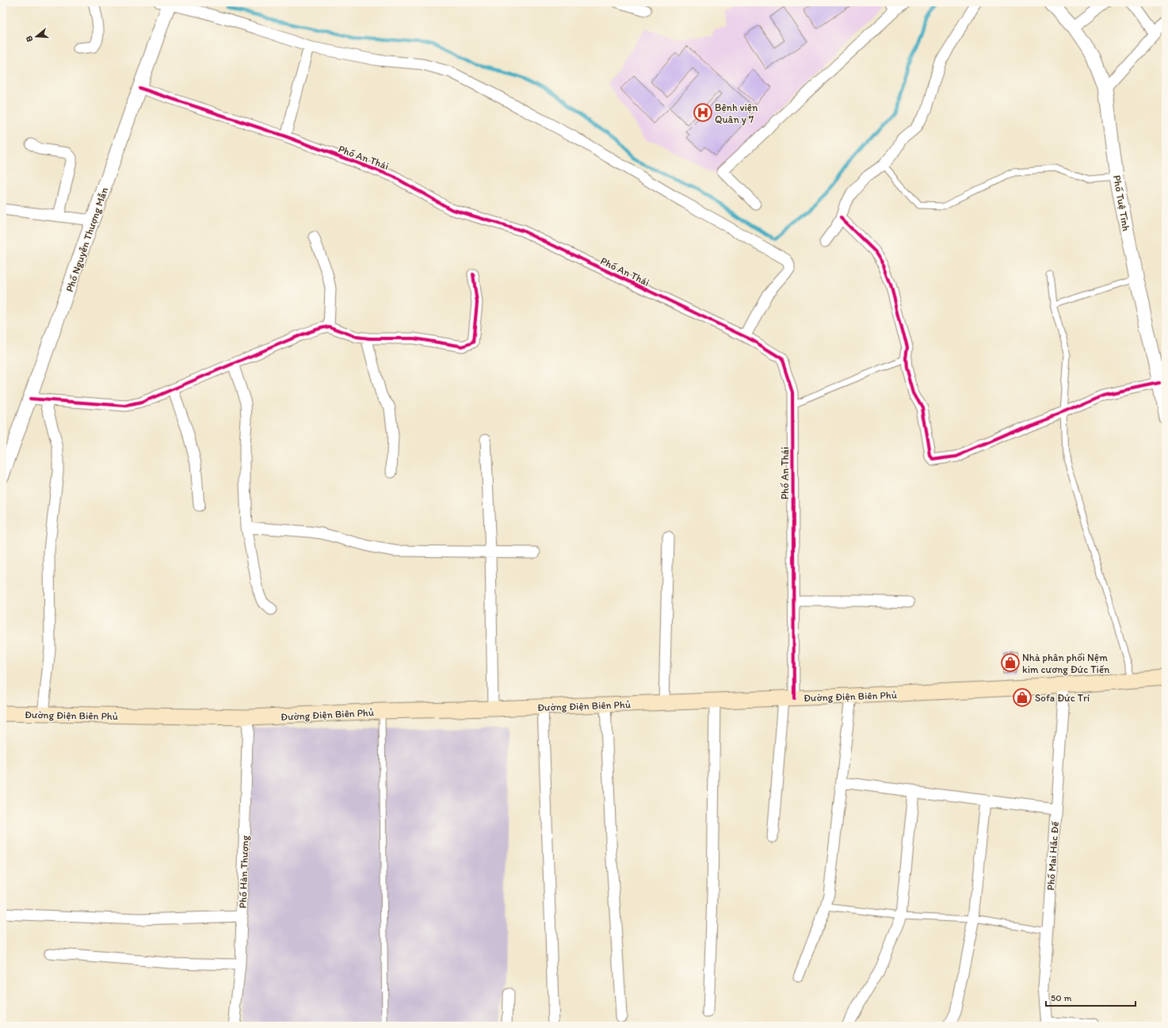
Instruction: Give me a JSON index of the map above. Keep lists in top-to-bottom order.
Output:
{
  "streets": {
    "main road": ["Đường Điện Biên Phủ"],
    "street": [
      "Phố An Thái",
      "Phố Tuệ Tĩnh",
      "Phố Nguyễn Thượng Mẫn",
      "Phố Mai Hắc Đế",
      "Phố Hàn Thượng"
    ]
  },
  "crossings": [
    ["Phố An Thái", "Phố Nguyễn Thượng Mẫn"],
    ["Phố An Thái", "Đường Điện Biên Phủ"],
    ["Đường Điện Biên Phủ", "Phố Mai Hắc Đế"],
    ["Đường Điện Biên Phủ", "Phố Hàn Thượng"]
  ],
  "places": {
    "hospital": ["Bệnh viện Quân y 7"],
    "shop": ["Nhà phân phối Nệm kim cương Đức Tiến", "Sofa Đức Trí"]
  },
  "scale_bar": "50 m",
  "north": "left"
}
